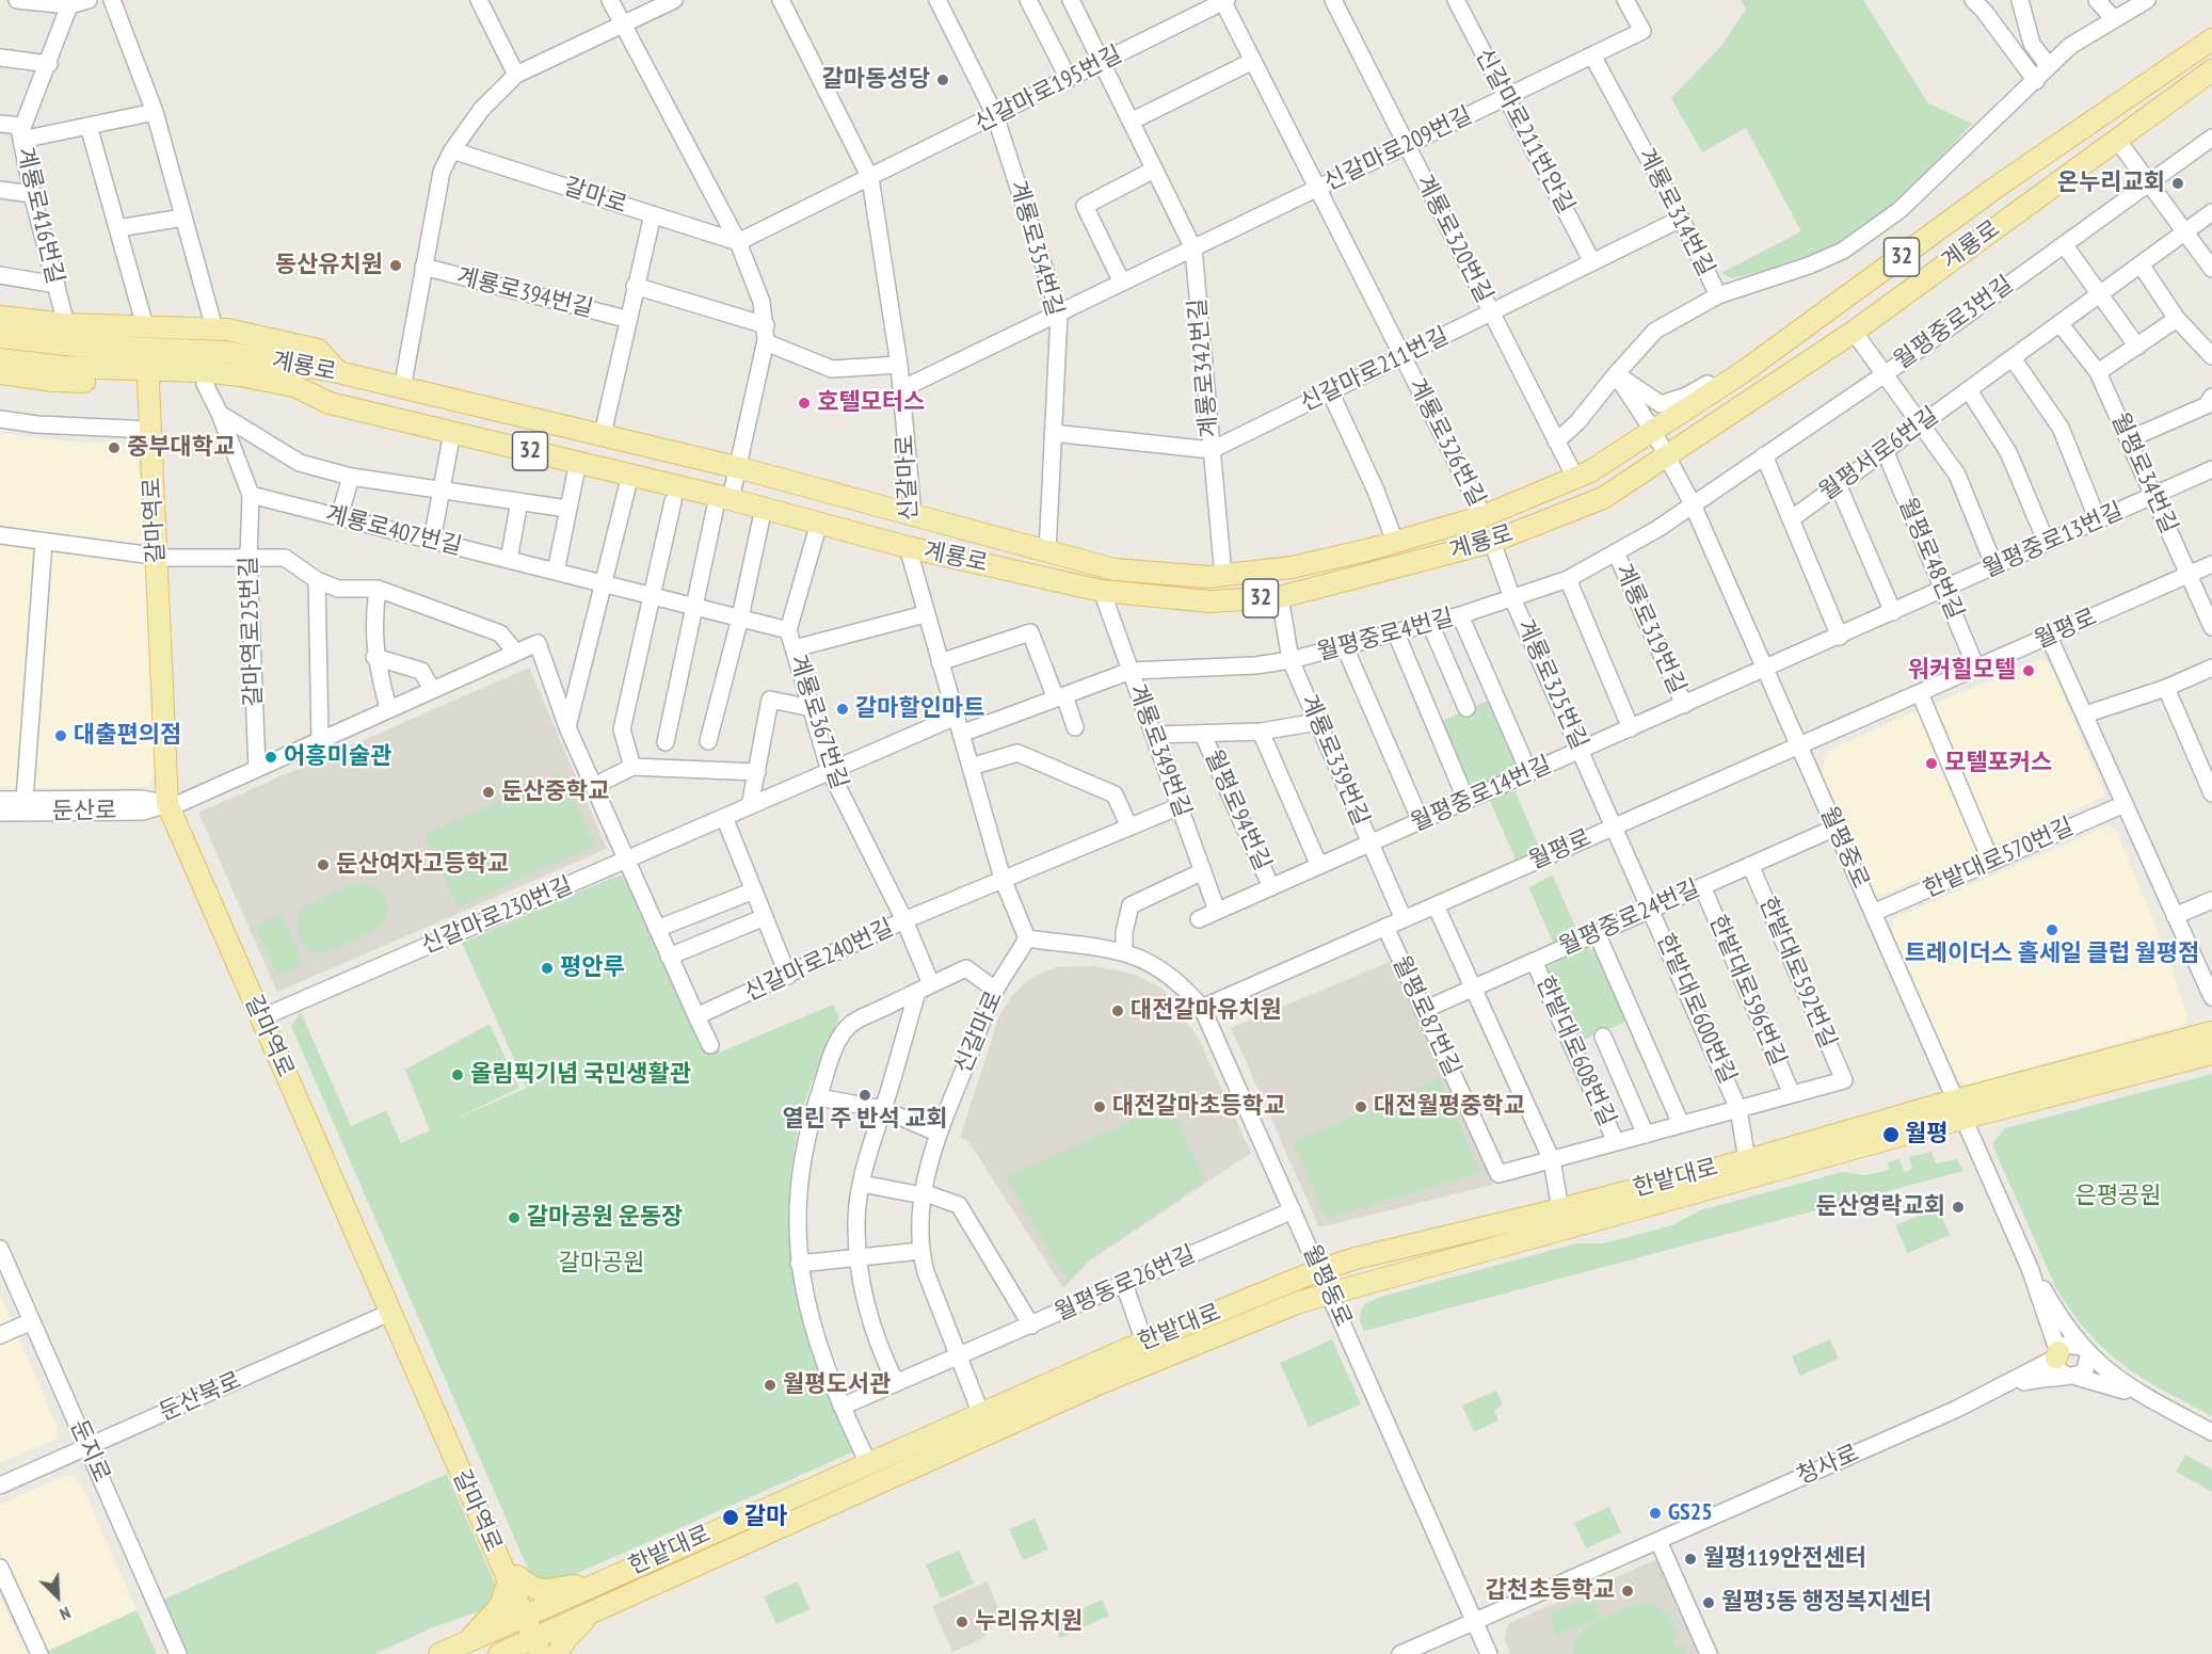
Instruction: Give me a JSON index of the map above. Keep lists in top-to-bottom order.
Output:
{
  "streets": {
    "main road": [
      "계룡로",
      "32",
      "신갈마로",
      "갈마역로",
      "한밭대로"
    ],
    "street": [
      "신갈마로195번길",
      "신갈마로211번안길",
      "신갈마로209번길",
      "갈마로",
      "계룡로314번길",
      "계룡로416번길",
      "계룡로320번길",
      "계룡로354번길",
      "계룡로394번길",
      "월평중로3번길",
      "계룡로342번길",
      "신갈마로211번길",
      "계룡로326번길",
      "월평서로6번길",
      "월평로34번길",
      "계룡로407번길",
      "월평중로13번길",
      "월평로48번길",
      "계룡로319번길",
      "월평로",
      "갈마역로25번길",
      "월평중로4번길",
      "계룡로325번길",
      "계룡로367번길",
      "계룡로349번길",
      "계룡로339번길",
      "월평중로14번길",
      "월평로94번길",
      "둔산로",
      "월평중로",
      "한밭대로570번길",
      "신갈마로230번길",
      "월평중로24번길",
      "신갈마로240번길",
      "한밭대로592번길",
      "한밭대로596번길",
      "한밭대로600번길",
      "월평로87번길",
      "한밭대로608번길",
      "월평동로26번길",
      "월평동로",
      "둔산북로",
      "둔지로",
      "청사로"
    ]
  },
  "crossings": [
    ["신갈마로195번길", "계룡로354번길"],
    ["신갈마로195번길", "계룡로342번길"],
    ["신갈마로195번길", "계룡로326번길"],
    ["신갈마로195번길", "신갈마로"],
    ["신갈마로211번안길", "신갈마로209번길"],
    ["신갈마로211번안길", "신갈마로211번길"],
    ["신갈마로209번길", "계룡로314번길"],
    ["신갈마로209번길", "계룡로320번길"],
    ["신갈마로209번길", "계룡로354번길"],
    ["신갈마로209번길", "계룡로342번길"],
    ["신갈마로209번길", "계룡로326번길"],
    ["신갈마로209번길", "신갈마로"],
    ["갈마로", "계룡로394번길"],
    ["계룡로314번길", "계룡로320번길"],
    ["계룡로314번길", "신갈마로211번길"],
    ["계룡로320번길", "계룡로"],
    ["계룡로320번길", "신갈마로211번길"],
    ["계룡로", "계룡로354번길"],
    ["계룡로", "32"],
    ["계룡로", "계룡로394번길"],
    ["계룡로", "계룡로342번길"],
    ["계룡로", "계룡로326번길"],
    ["계룡로", "신갈마로"],
    ["계룡로", "계룡로325번길"],
    ["계룡로", "계룡로367번길"],
    ["계룡로", "계룡로349번길"],
    ["계룡로", "계룡로339번길"],
    ["계룡로", "월평중로"],
    ["32", "갈마역로"],
    ["월평중로3번길", "월평중로4번길"],
    ["월평중로3번길", "월평중로"],
    ["계룡로342번길", "신갈마로211번길"],
    ["신갈마로211번길", "계룡로326번길"],
    ["월평서로6번길", "월평로34번길"],
    ["월평서로6번길", "월평로48번길"],
    ["월평로34번길", "월평중로13번길"],
    ["월평로34번길", "월평로"],
    ["신갈마로", "월평중로4번길"],
    ["신갈마로", "신갈마로230번길"],
    ["신갈마로", "신갈마로240번길"],
    ["신갈마로", "한밭대로"],
    ["신갈마로", "월평동로26번길"],
    ["신갈마로", "월평동로"],
    ["갈마역로", "둔산로"],
    ["갈마역로", "신갈마로230번길"],
    ["갈마역로", "한밭대로"],
    ["갈마역로", "둔산북로"],
    ["계룡로407번길", "갈마역로25번길"],
    ["계룡로407번길", "계룡로367번길"],
    ["월평중로13번길", "월평로48번길"],
    ["월평중로13번길", "월평중로14번길"],
    ["월평중로13번길", "월평중로"],
    ["월평로48번길", "월평로"],
    ["계룡로319번길", "월평중로4번길"],
    ["계룡로319번길", "월평중로14번길"],
    ["월평로", "계룡로325번길"],
    ["월평로", "계룡로339번길"],
    ["월평로", "월평중로"],
    ["월평로", "한밭대로600번길"],
    ["월평로", "월평로87번길"],
    ["월평로", "월평동로"],
    ["월평중로4번길", "계룡로325번길"],
    ["월평중로4번길", "계룡로349번길"],
    ["월평중로4번길", "계룡로339번길"],
    ["월평중로4번길", "월평중로"],
    ["계룡로325번길", "월평중로14번길"],
    ["계룡로325번길", "한밭대로600번길"],
    ["계룡로367번길", "신갈마로230번길"],
    ["계룡로367번길", "신갈마로240번길"],
    ["계룡로349번길", "월평중로14번길"],
    ["계룡로339번길", "월평중로14번길"],
    ["월평중로14번길", "월평로94번길"],
    ["월평중로14번길", "월평중로"],
    ["월평중로", "한밭대로570번길"],
    ["월평중로", "월평중로24번길"],
    ["월평중로", "한밭대로"],
    ["월평중로24번길", "한밭대로592번길"],
    ["월평중로24번길", "한밭대로596번길"],
    ["월평중로24번길", "한밭대로600번길"],
    ["월평중로24번길", "월평로87번길"],
    ["월평중로24번길", "한밭대로608번길"],
    ["한밭대로592번길", "한밭대로596번길"],
    ["한밭대로600번길", "한밭대로"],
    ["한밭대로", "월평동로"],
    ["월평동로26번길", "월평동로"],
    ["월평동로", "청사로"],
    ["둔산북로", "둔지로"]
  ],
  "parks": ["은평공원", "갈마공원"],
  "places": [
    "갈마동성당",
    "온누리교회",
    "동산유치원",
    "호텔모터스",
    "중부대학교",
    "워커힐모텔",
    "갈마할인마트",
    "대출편의점",
    "어흥미술관",
    "모텔포커스",
    "둔산중학교",
    "둔산여자고등학교",
    "트레이더스 홀세일 클럽 월평점",
    "평안루",
    "대전갈마유치원",
    "올림픽기념 국민생활관",
    "열린 주 반석 교회",
    "대전갈마초등학교",
    "대전월평중학교",
    "월평",
    "둔산영락교회",
    "갈마공원 운동장",
    "월평도서관",
    "GS25",
    "갈마",
    "월평119안전센터",
    "갑천초등학교",
    "월평3동 행정복지센터",
    "누리유치원"
  ],
  "north": "bottom right"
}
